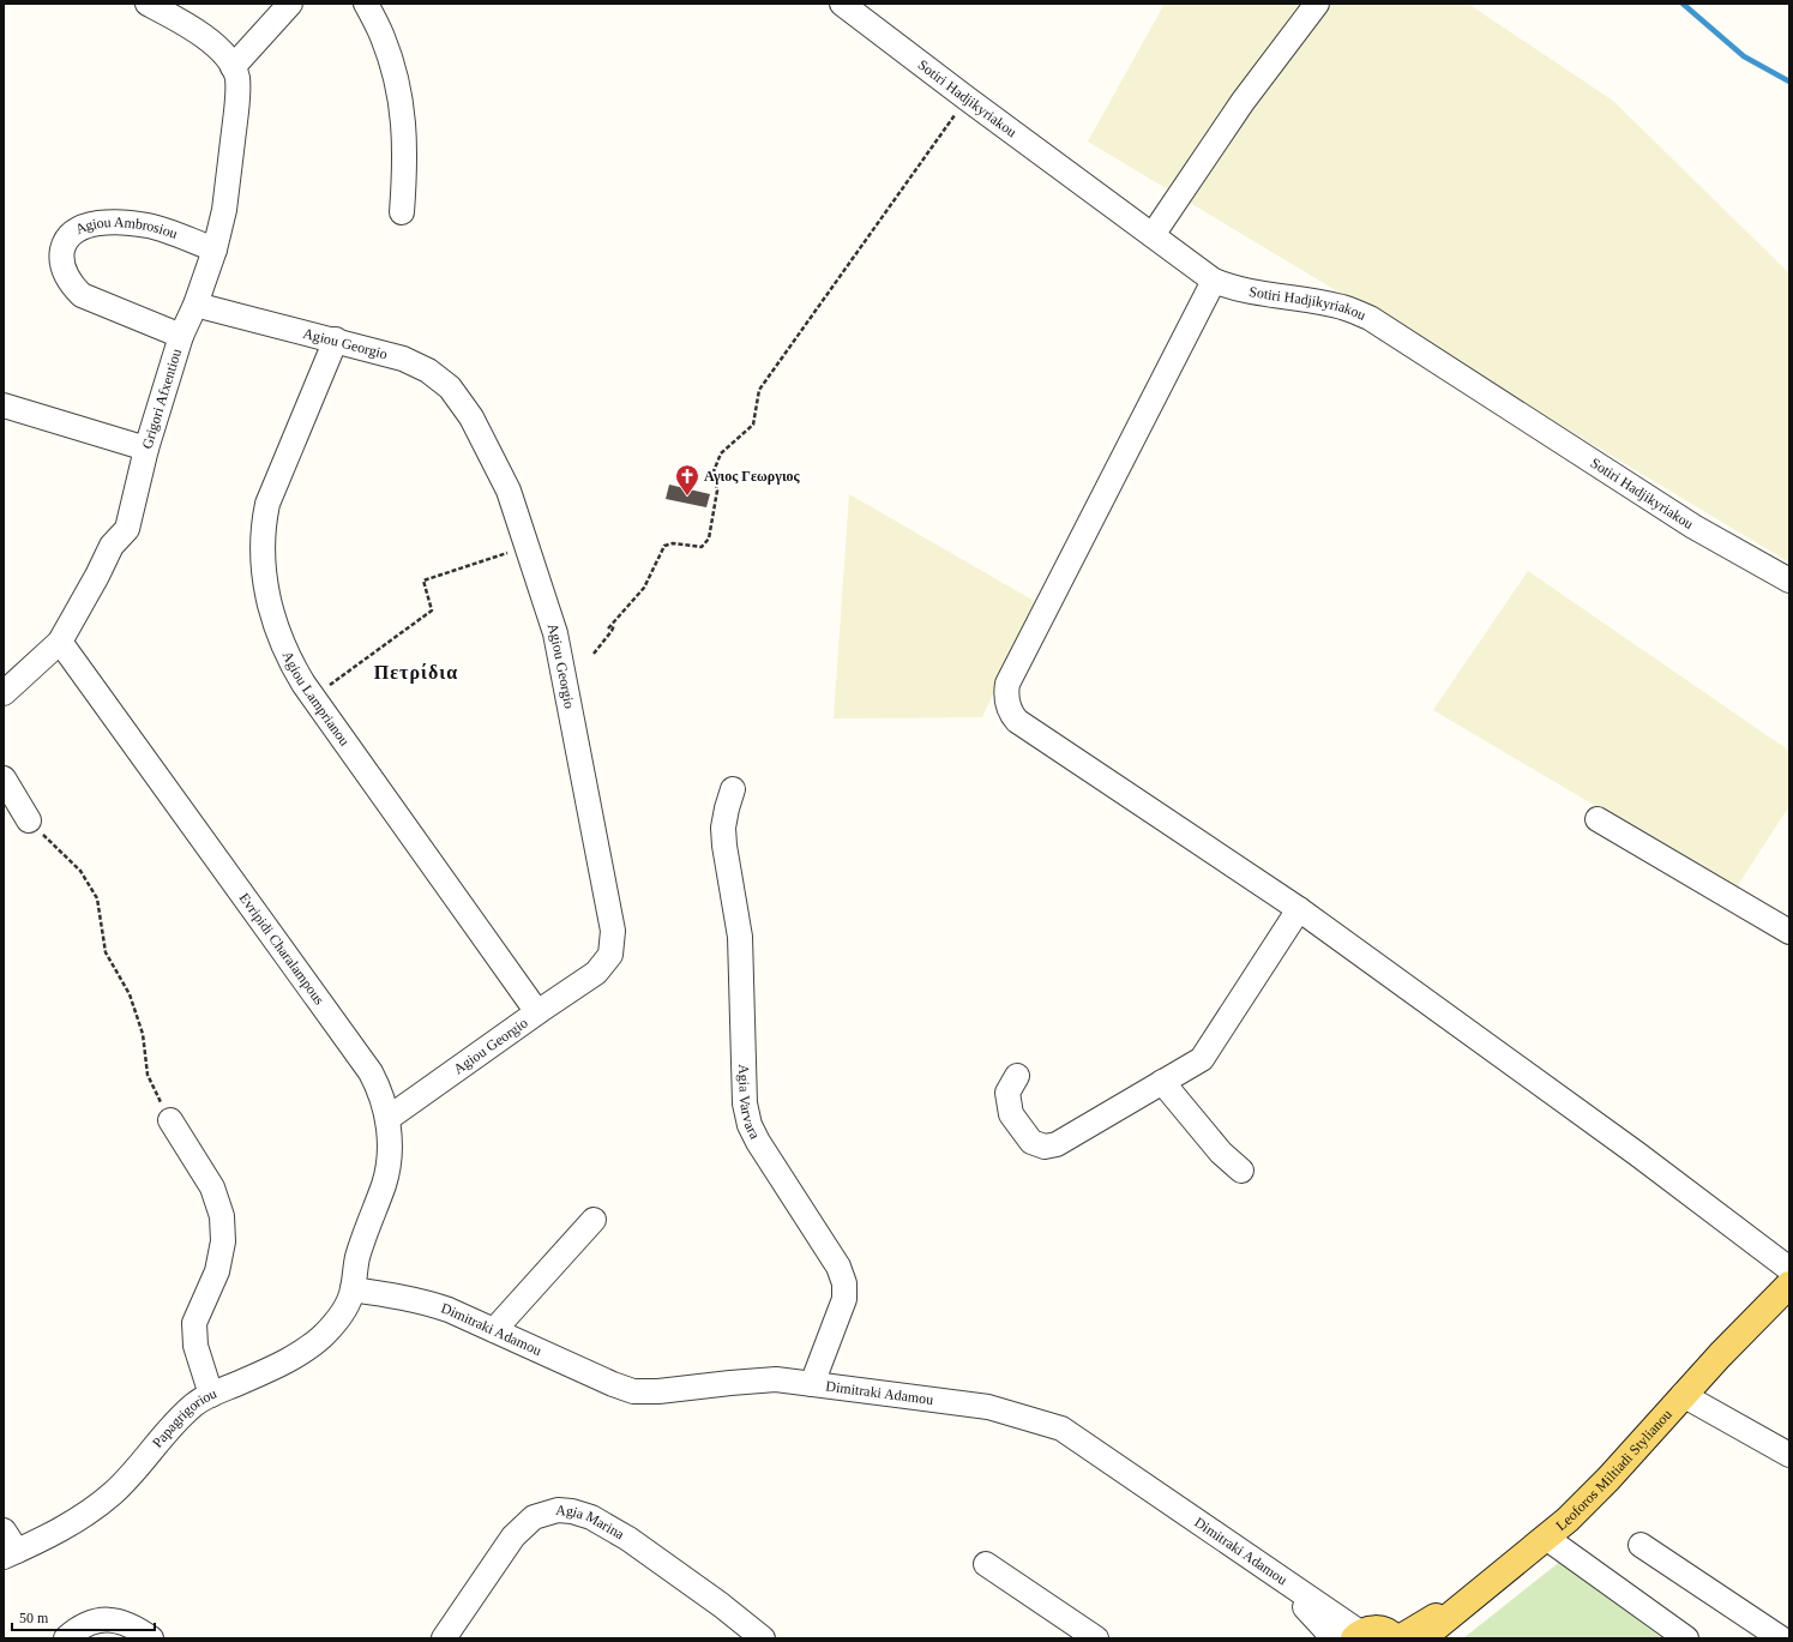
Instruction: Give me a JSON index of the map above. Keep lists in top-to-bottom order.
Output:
{
  "streets": {
    "main road": ["Leoforos Miltiadi Stylianou"],
    "street": [
      "Sotiri Hadjikyriakou",
      "Agiou Ambrosiou",
      "Agiou Georgio",
      "Grigori Afxentiou",
      "Agiou Lamprianou",
      "Evripidi Charalampous",
      "Agia Varvara",
      "Dimitraki Adamou",
      "Papagrigoriou",
      "Agia Marina"
    ]
  },
  "crossings": [
    ["Agiou Ambrosiou", "Grigori Afxentiou"],
    ["Agiou Georgio", "Grigori Afxentiou"],
    ["Agiou Georgio", "Agiou Lamprianou"],
    ["Agiou Georgio", "Evripidi Charalampous"],
    ["Grigori Afxentiou", "Evripidi Charalampous"],
    ["Evripidi Charalampous", "Dimitraki Adamou"],
    ["Evripidi Charalampous", "Papagrigoriou"],
    ["Agia Varvara", "Dimitraki Adamou"],
    ["Dimitraki Adamou", "Papagrigoriou"]
  ],
  "districts": ["Πετρίδια"],
  "places": {
    "church": ["Αγιος Γεωργιος"]
  },
  "scale_bar": "50 m"
}
